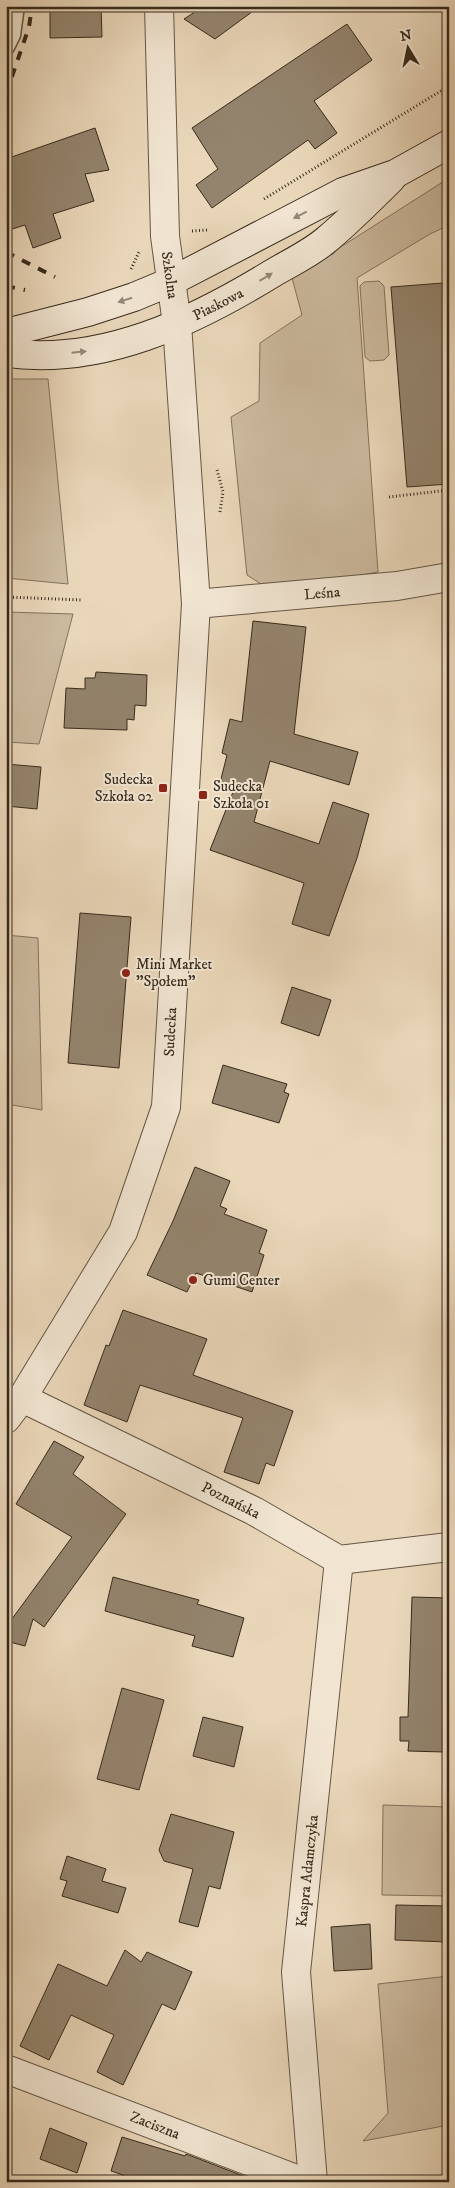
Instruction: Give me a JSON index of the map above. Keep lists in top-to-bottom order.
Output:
{
  "streets": {
    "street": [
      "Szkolna",
      "Piaskowa",
      "Leśna",
      "Sudecka",
      "Poznańska",
      "Kaspra Adamczyka",
      "Zaciszna"
    ]
  },
  "crossings": [
    ["Szkolna", "Piaskowa"],
    ["Szkolna", "Leśna"],
    ["Szkolna", "Sudecka"],
    ["Leśna", "Sudecka"],
    ["Sudecka", "Poznańska"],
    ["Poznańska", "Kaspra Adamczyka"]
  ],
  "places": {
    "transit": ["Sudecka Szkoła 02", "Sudecka Szkoła 01"],
    "other": ["Mini Market \"Społem\"", "Gumi Center"]
  },
  "north": "top"
}
